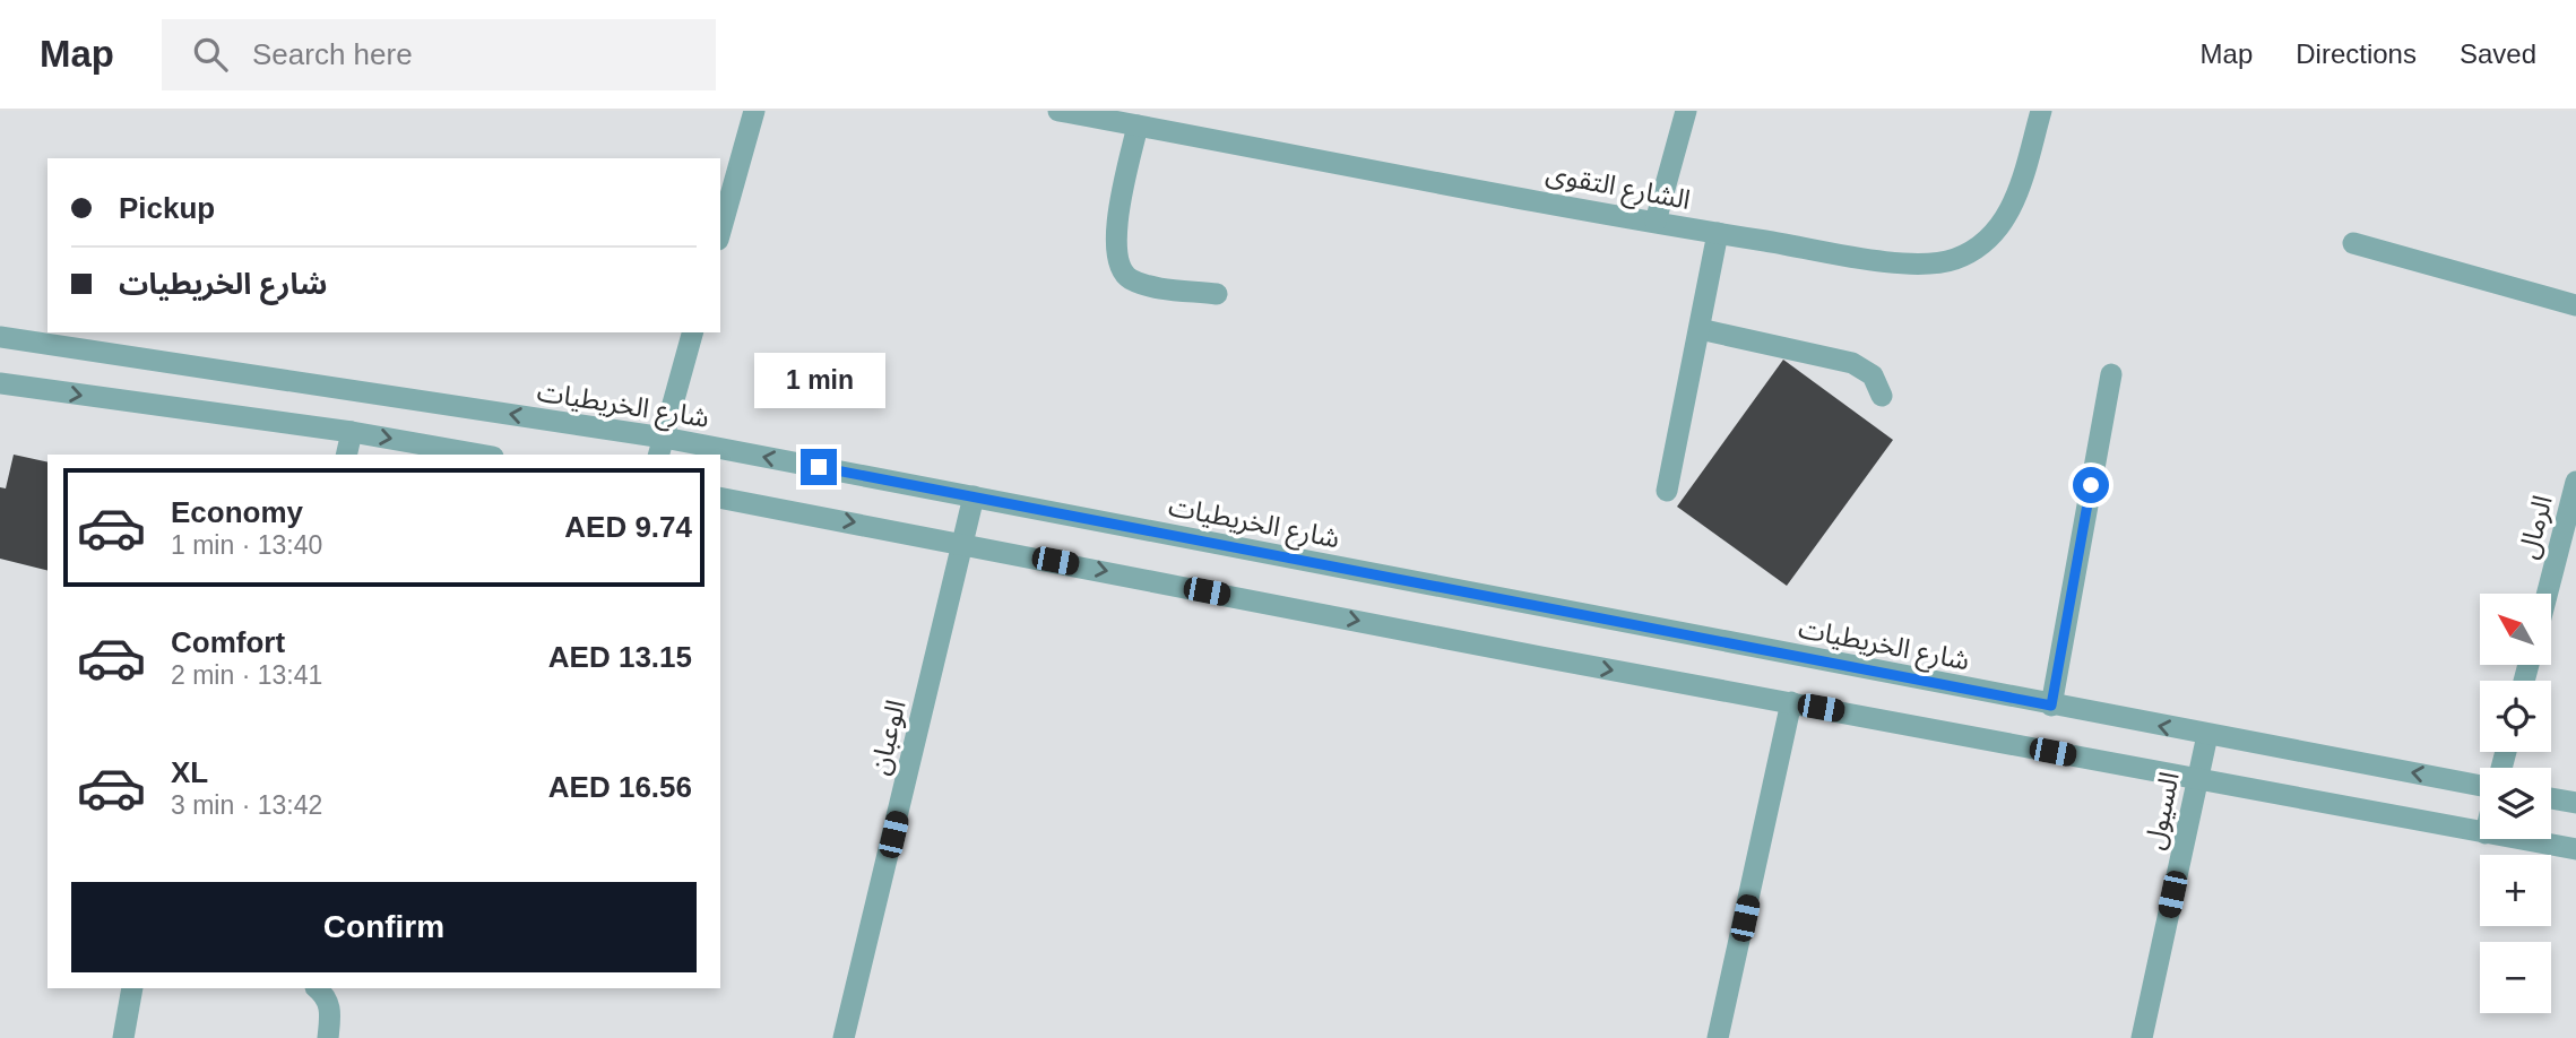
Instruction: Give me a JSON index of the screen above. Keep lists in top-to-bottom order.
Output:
{
  "streets": {
    "street": [
      "الشارع التقوى",
      "شارع الخريطيات",
      "الرمال",
      "الوعبان",
      "السيول"
    ]
  },
  "crossings": [
    ["شارع الخريطيات", "الوعبان"],
    ["شارع الخريطيات", "السيول"]
  ],
  "north": "top left",
  "page": {
    "header": "Map",
    "search": "Search here",
    "nav": ["Map", "Directions", "Saved"],
    "banner": ["Pickup", "شارع الخريطيات"],
    "bubble": "1 min",
    "list": [
      {
        "name": "Economy",
        "note": "1 min · 13:40",
        "value": "AED 9.74"
      },
      {
        "name": "Comfort",
        "note": "2 min · 13:41",
        "value": "AED 13.15"
      },
      {
        "name": "XL",
        "note": "3 min · 13:42",
        "value": "AED 16.56"
      }
    ],
    "map_buttons": ["+", "−"],
    "buttons": "Confirm"
  }
}
